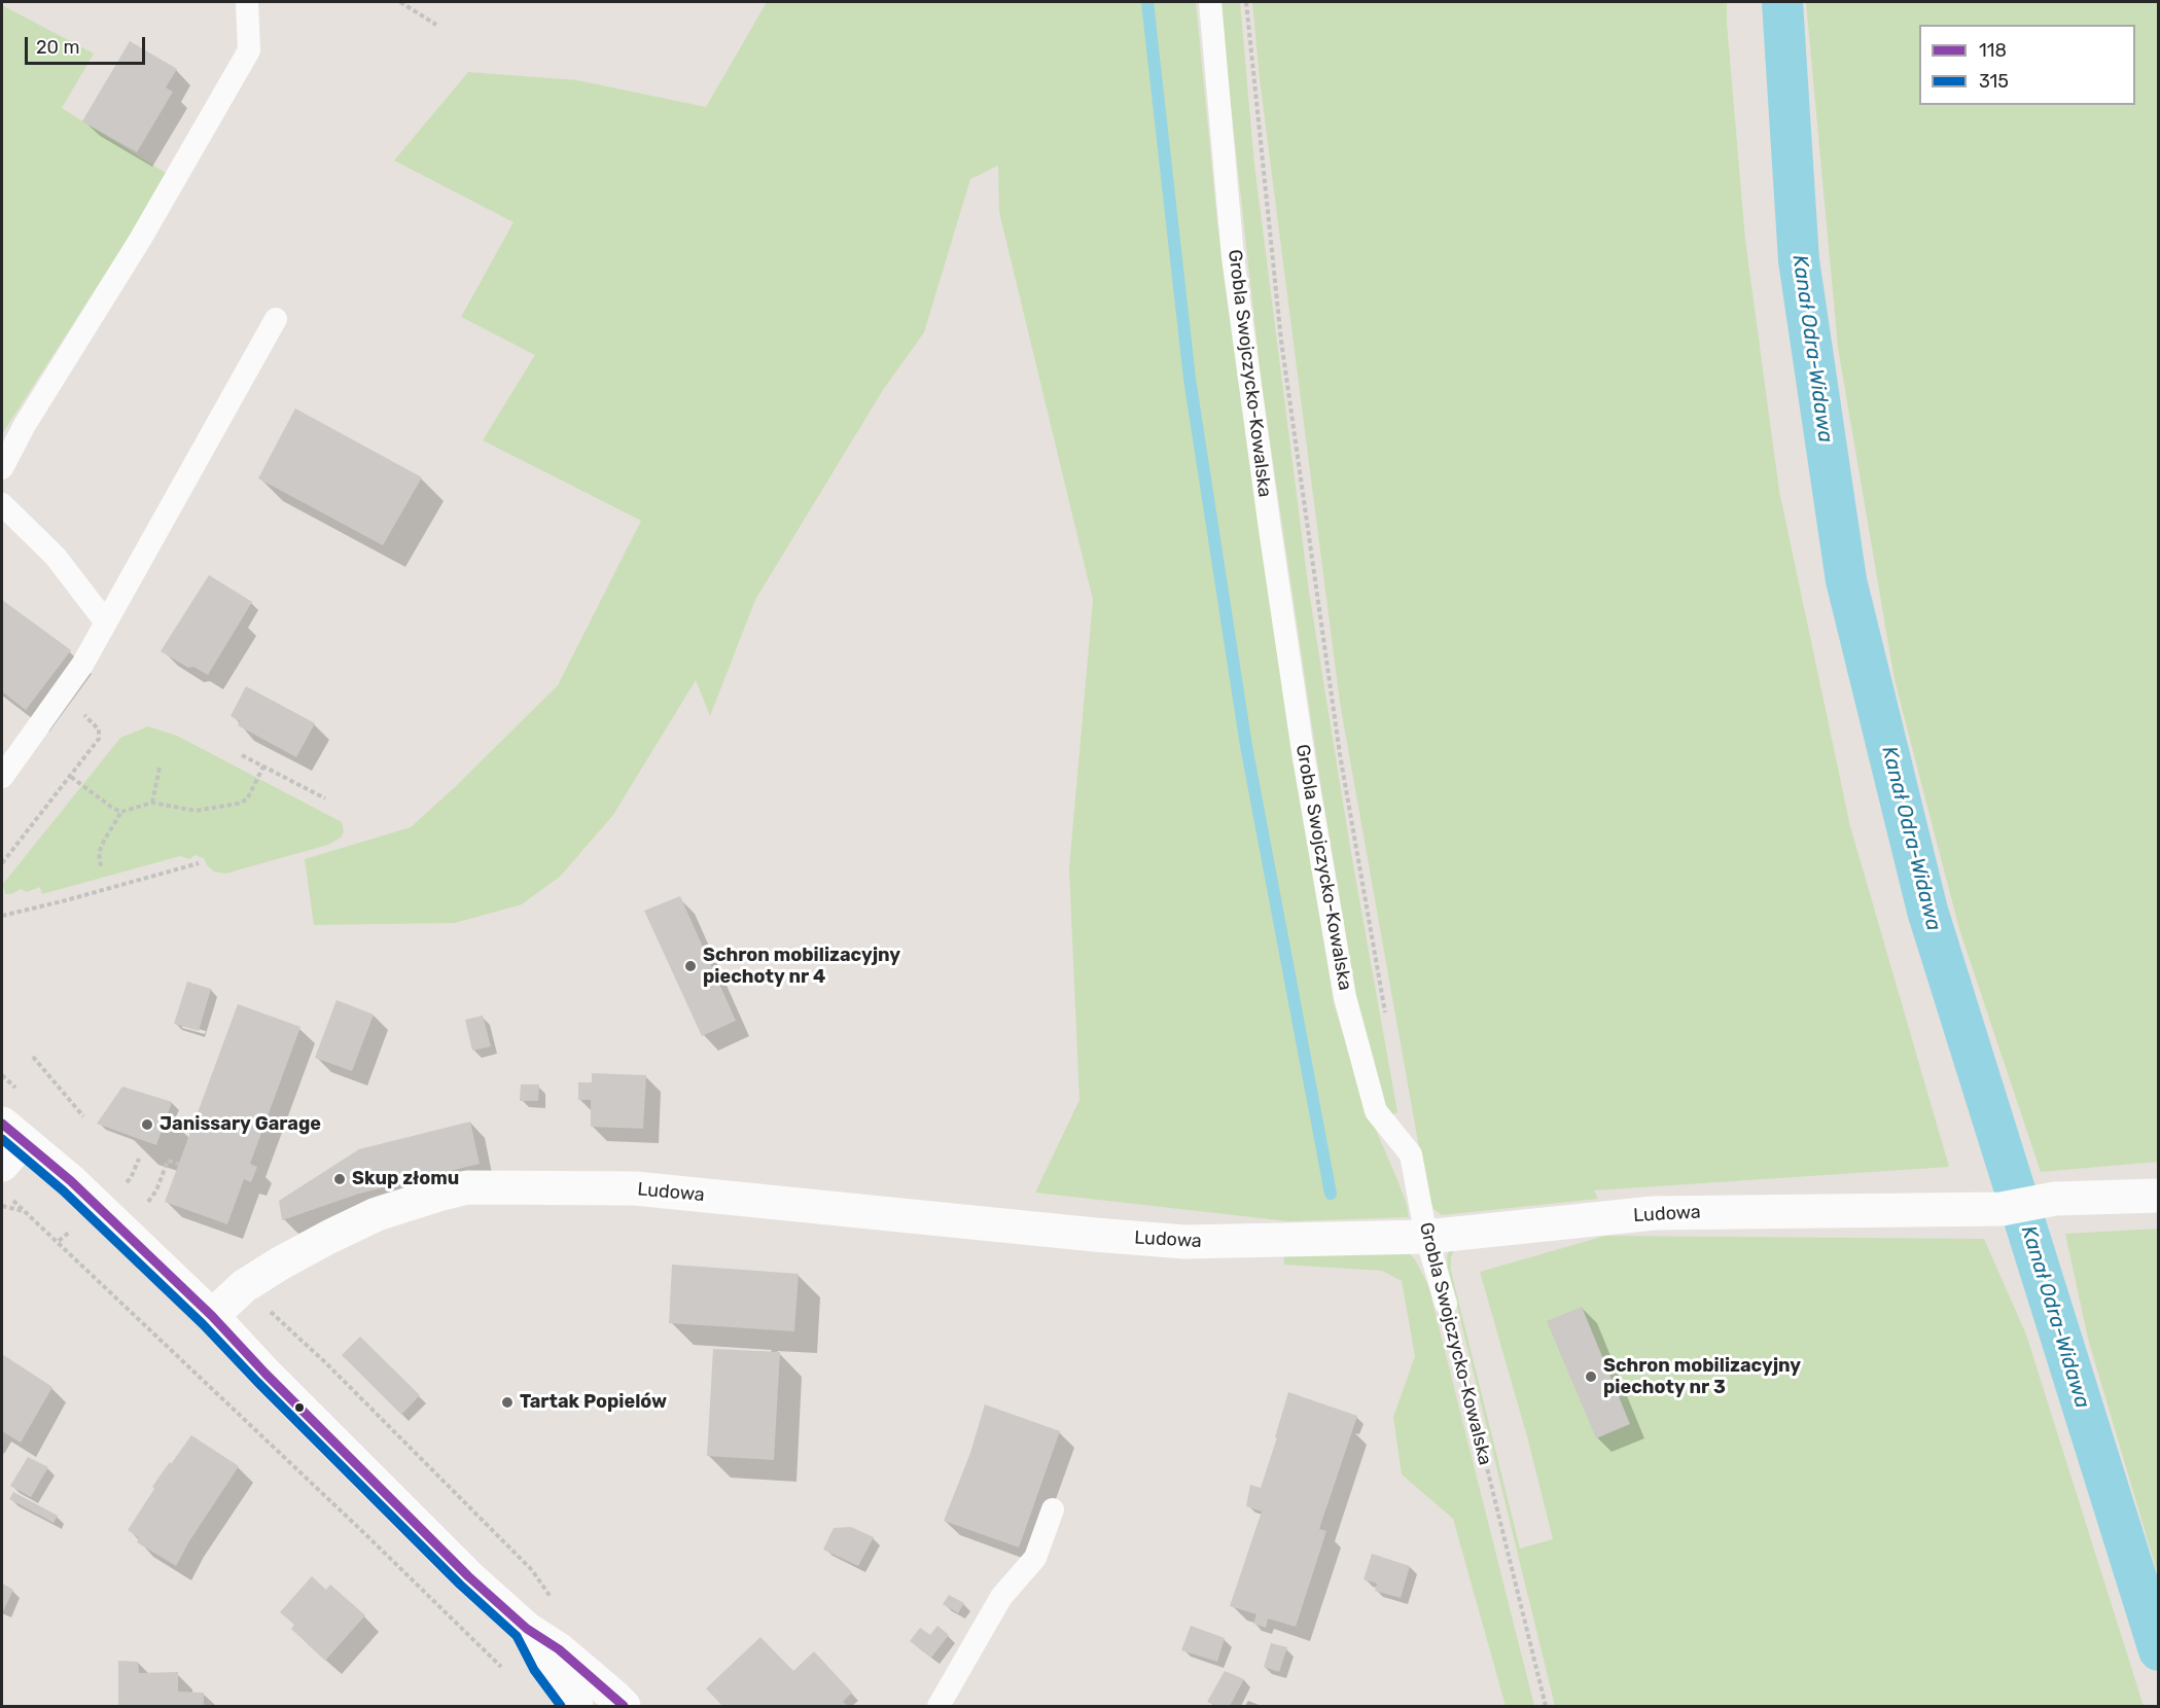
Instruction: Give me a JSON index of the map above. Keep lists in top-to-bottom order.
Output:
{
  "streets": {
    "street": ["Ludowa"],
    "lane": ["Grobla Swojczycko-Kowalska"]
  },
  "crossings": [
    ["Grobla Swojczycko-Kowalska", "Ludowa"]
  ],
  "water": ["Kanał Odra-Widawa"],
  "places": [
    "Schron mobilizacyjny piechoty nr 4",
    "Janissary Garage",
    "Skup złomu",
    "Schron mobilizacyjny piechoty nr 3",
    "Tartak Popielów"
  ],
  "lines": ["transit line 118", "transit line 315"],
  "legend": ["118", "315"],
  "scale_bar": "20 m"
}
